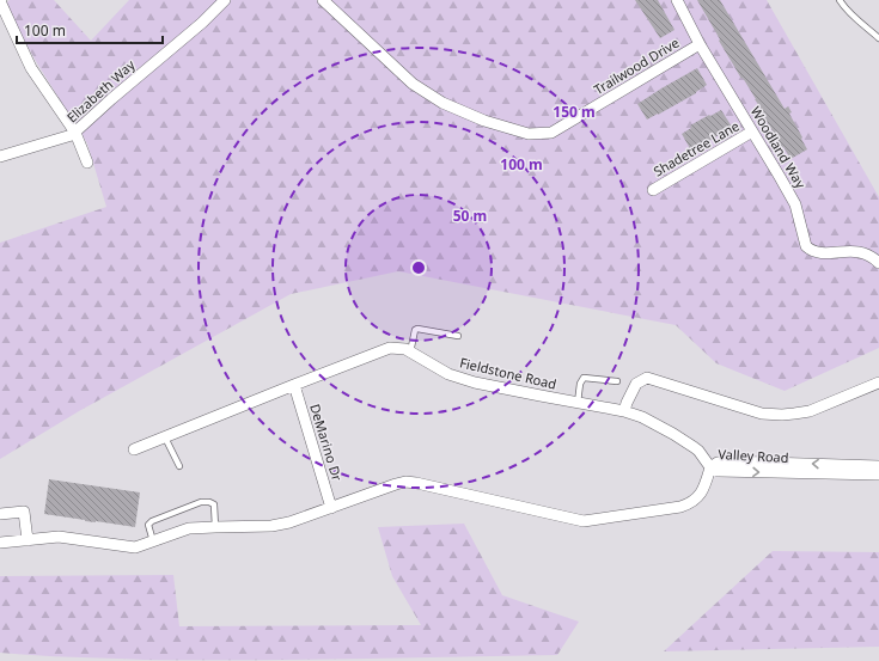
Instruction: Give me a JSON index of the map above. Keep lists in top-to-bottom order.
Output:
{
  "streets": {
    "street": [
      "Trailwood Drive",
      "Elizabeth Way",
      "Woodland Way",
      "Shadetree Lane",
      "Fieldstone Road",
      "DeMarino Dr",
      "Valley Road"
    ]
  },
  "crossings": [
    ["Trailwood Drive", "Woodland Way"],
    ["Woodland Way", "Shadetree Lane"],
    ["Fieldstone Road", "DeMarino Dr"],
    ["Fieldstone Road", "Valley Road"]
  ],
  "scale_bar": "100 m",
  "rings": ["150 m", "100 m", "50 m"]
}
